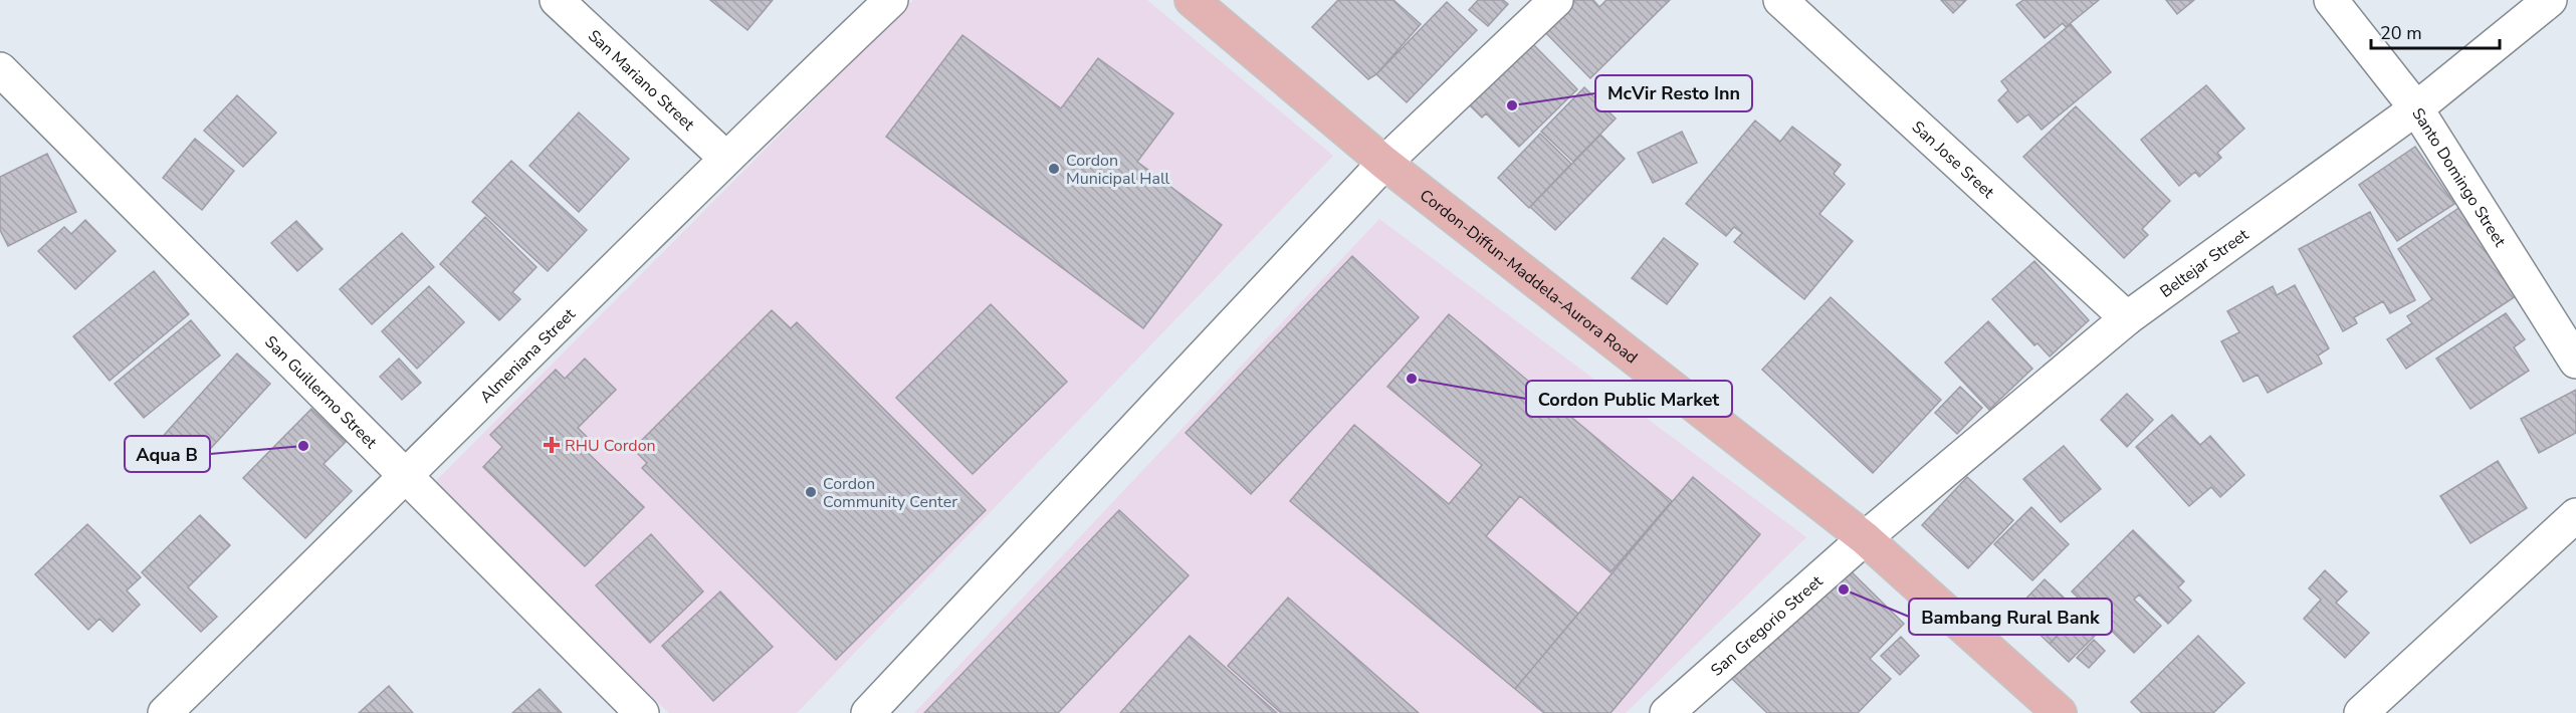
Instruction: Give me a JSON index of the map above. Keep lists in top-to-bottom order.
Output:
{
  "streets": {
    "main road": ["Cordon-Diffun-Maddela-Aurora Road"],
    "street": [
      "San Mariano Street",
      "San Jose Sreet",
      "Santo Domingo Street",
      "Beltejar Street",
      "Almeniana Street",
      "San Guillermo Street",
      "San Gregorio Street"
    ]
  },
  "crossings": [
    ["San Mariano Street", "Almeniana Street"],
    ["San Jose Sreet", "Beltejar Street"],
    ["Santo Domingo Street", "Beltejar Street"],
    ["Beltejar Street", "Cordon-Diffun-Maddela-Aurora Road"],
    ["Beltejar Street", "San Gregorio Street"],
    ["Cordon-Diffun-Maddela-Aurora Road", "San Gregorio Street"],
    ["Almeniana Street", "San Guillermo Street"]
  ],
  "places": {
    "other": [
      "McVir Resto Inn",
      "Cordon Municipal Hall",
      "Cordon Public Market",
      "Aqua B",
      "Cordon Community Center",
      "Bambang Rural Bank"
    ],
    "health": ["RHU Cordon"]
  },
  "scale_bar": "20 m"
}
